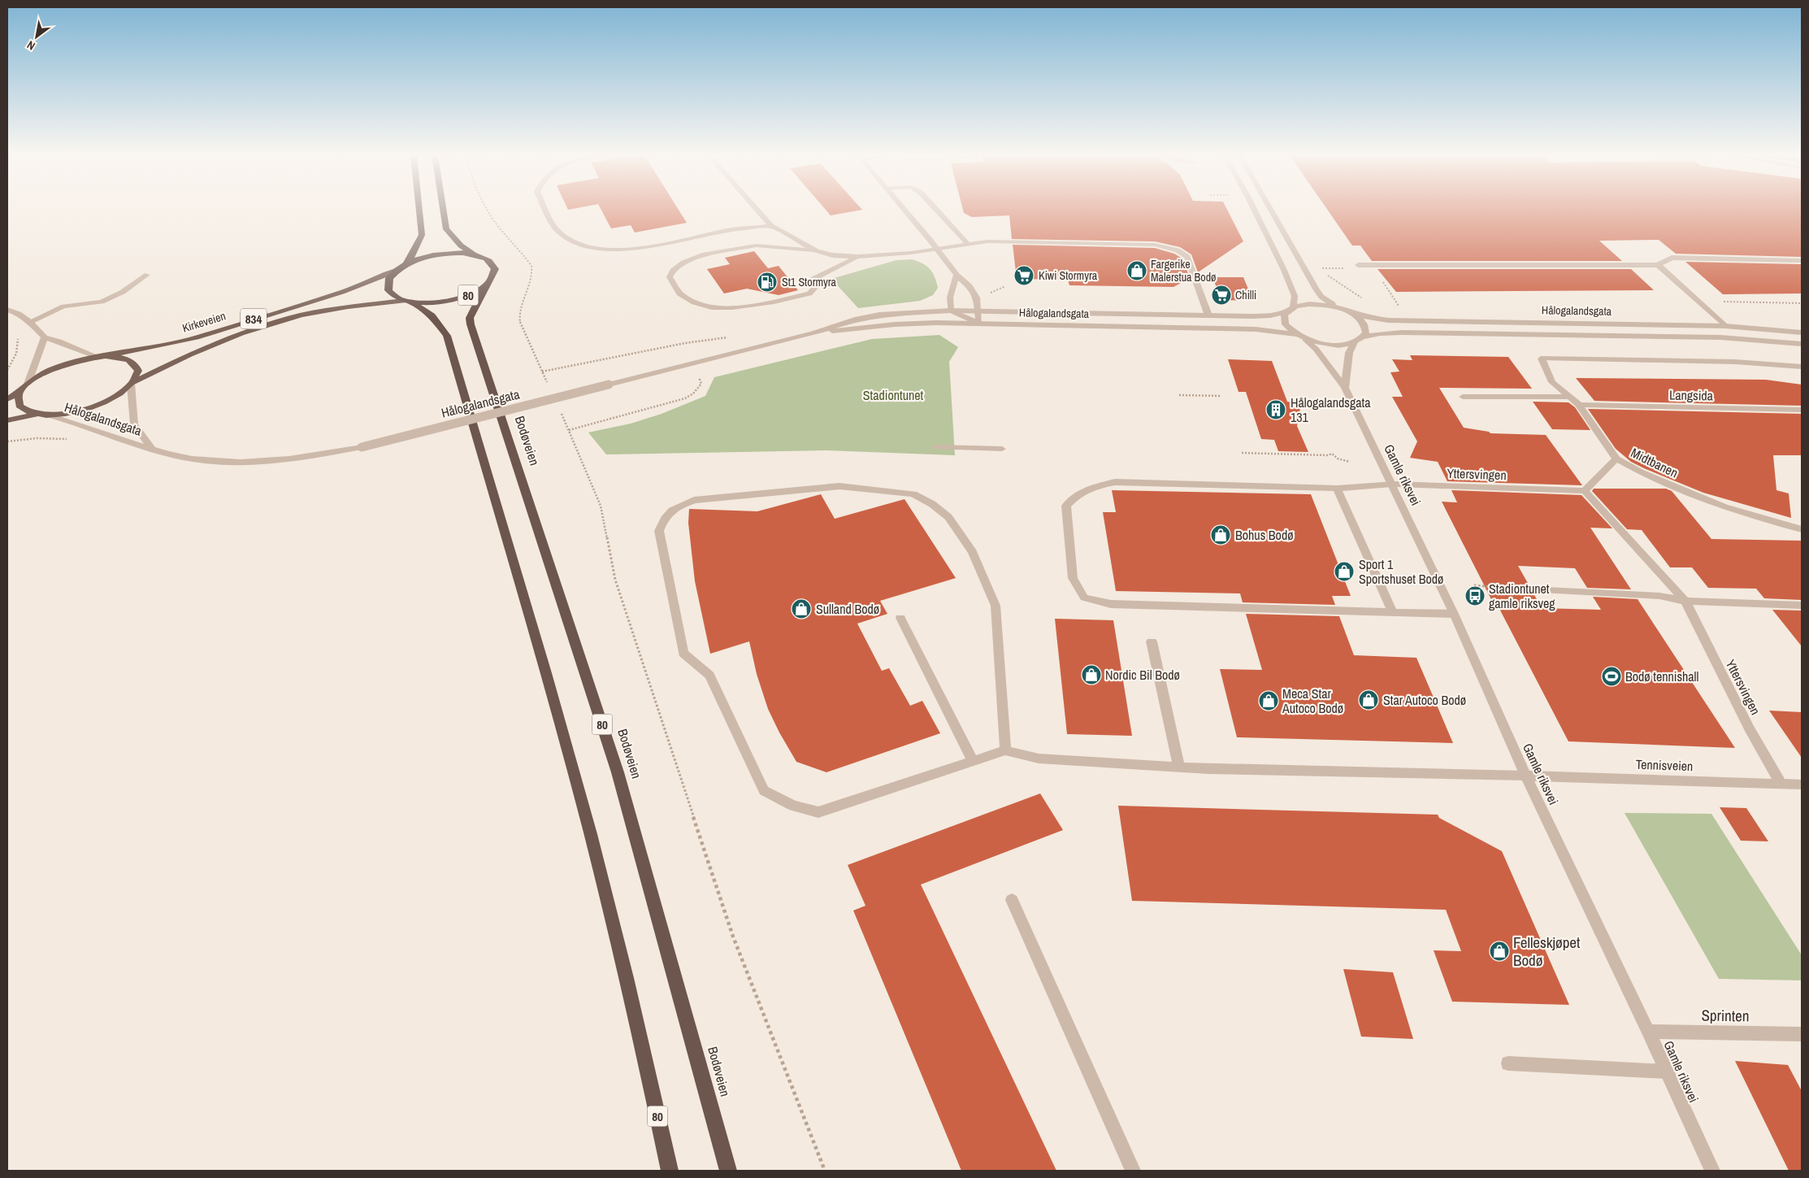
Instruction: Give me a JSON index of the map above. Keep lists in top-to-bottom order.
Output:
{
  "streets": {
    "highway": ["80", "Bodøveien"],
    "main road": ["834", "Kirkeveien"],
    "street": [
      "Hålogalandsgata",
      "Langsida",
      "Midtbanen",
      "Yttersvingen",
      "Gamle riksvei",
      "Tennisveien",
      "Sprinten"
    ]
  },
  "crossings": [
    ["80", "Kirkeveien"],
    ["80", "Bodøveien"],
    ["Hålogalandsgata", "Kirkeveien"],
    ["Hålogalandsgata", "Gamle riksvei"],
    ["Kirkeveien", "Bodøveien"],
    ["Langsida", "Midtbanen"],
    ["Yttersvingen", "Gamle riksvei"],
    ["Yttersvingen", "Tennisveien"],
    ["Gamle riksvei", "Tennisveien"],
    ["Gamle riksvei", "Sprinten"]
  ],
  "parks": ["Stadiontunet"],
  "places": {
    "shop": [
      "Fargerike Malerstua Bodø",
      "Bohus Bodø",
      "Sport 1 Sportshuset Bodø",
      "Sulland Bodø",
      "Nordic Bil Bodø",
      "Star Autoco Bodø",
      "Meca Star Autoco Bodø",
      "Felleskjøpet Bodø"
    ],
    "supermarket": ["Kiwi Stormyra", "Chilli"],
    "fuel station": ["St1 Stormyra"],
    "building": ["Hålogalandsgata 131"],
    "bus stop": ["Stadiontunet gamle riksveg"],
    "sports": ["Bodø tennishall"]
  },
  "north": "bottom left"
}
